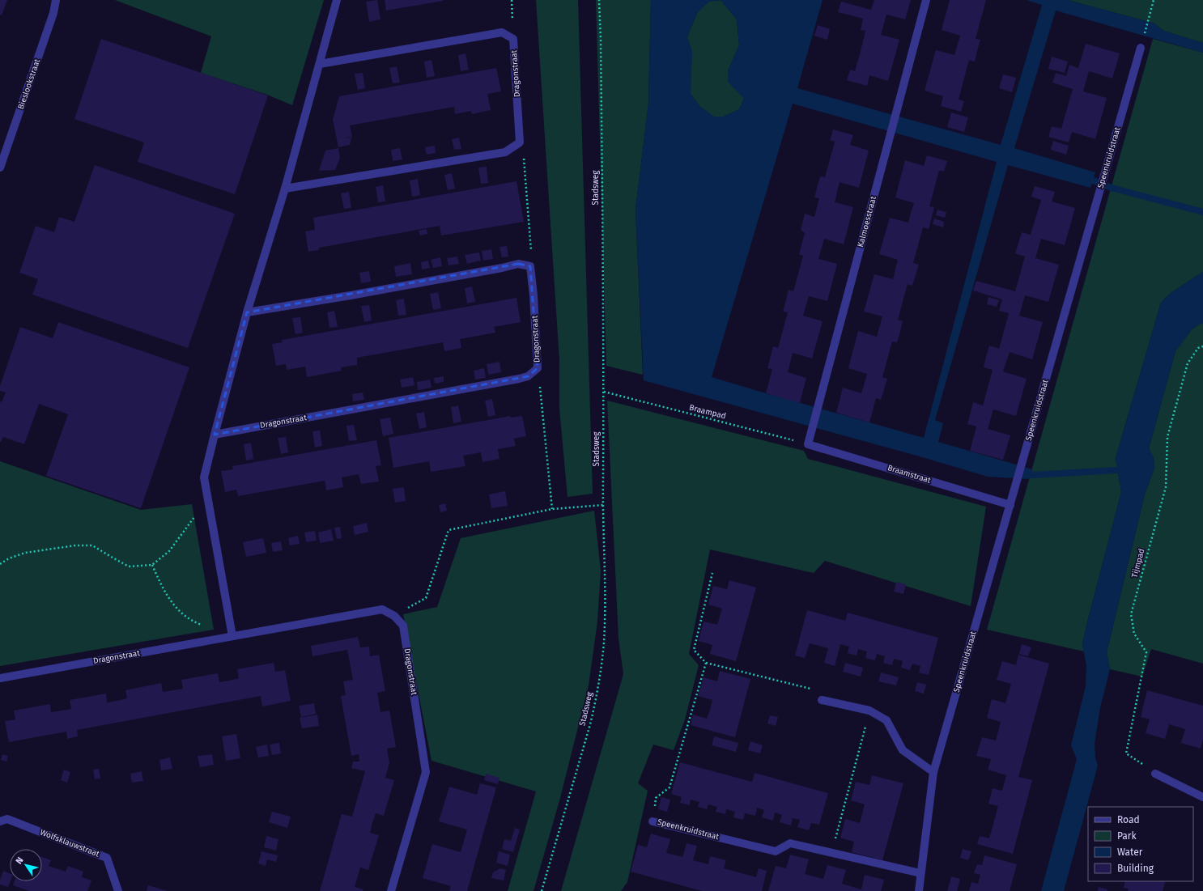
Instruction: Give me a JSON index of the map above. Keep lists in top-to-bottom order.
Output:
{
  "streets": {
    "street": [
      "Dragonstraat",
      "Bieslookstraat",
      "Speenkruidstraat",
      "Kalmoesstraat",
      "Braamstraat",
      "Wolfsklauwstraat"
    ],
    "path": ["Stadsweg", "Braampad", "Tijmpad"]
  },
  "crossings": [
    ["Speenkruidstraat", "Braamstraat"],
    ["Stadsweg", "Braampad"],
    ["Kalmoesstraat", "Braampad"],
    ["Kalmoesstraat", "Braamstraat"],
    ["Braampad", "Braamstraat"]
  ],
  "legend": [
    "Road",
    "Park",
    "Water",
    "Building"
  ],
  "north": "top left"
}
